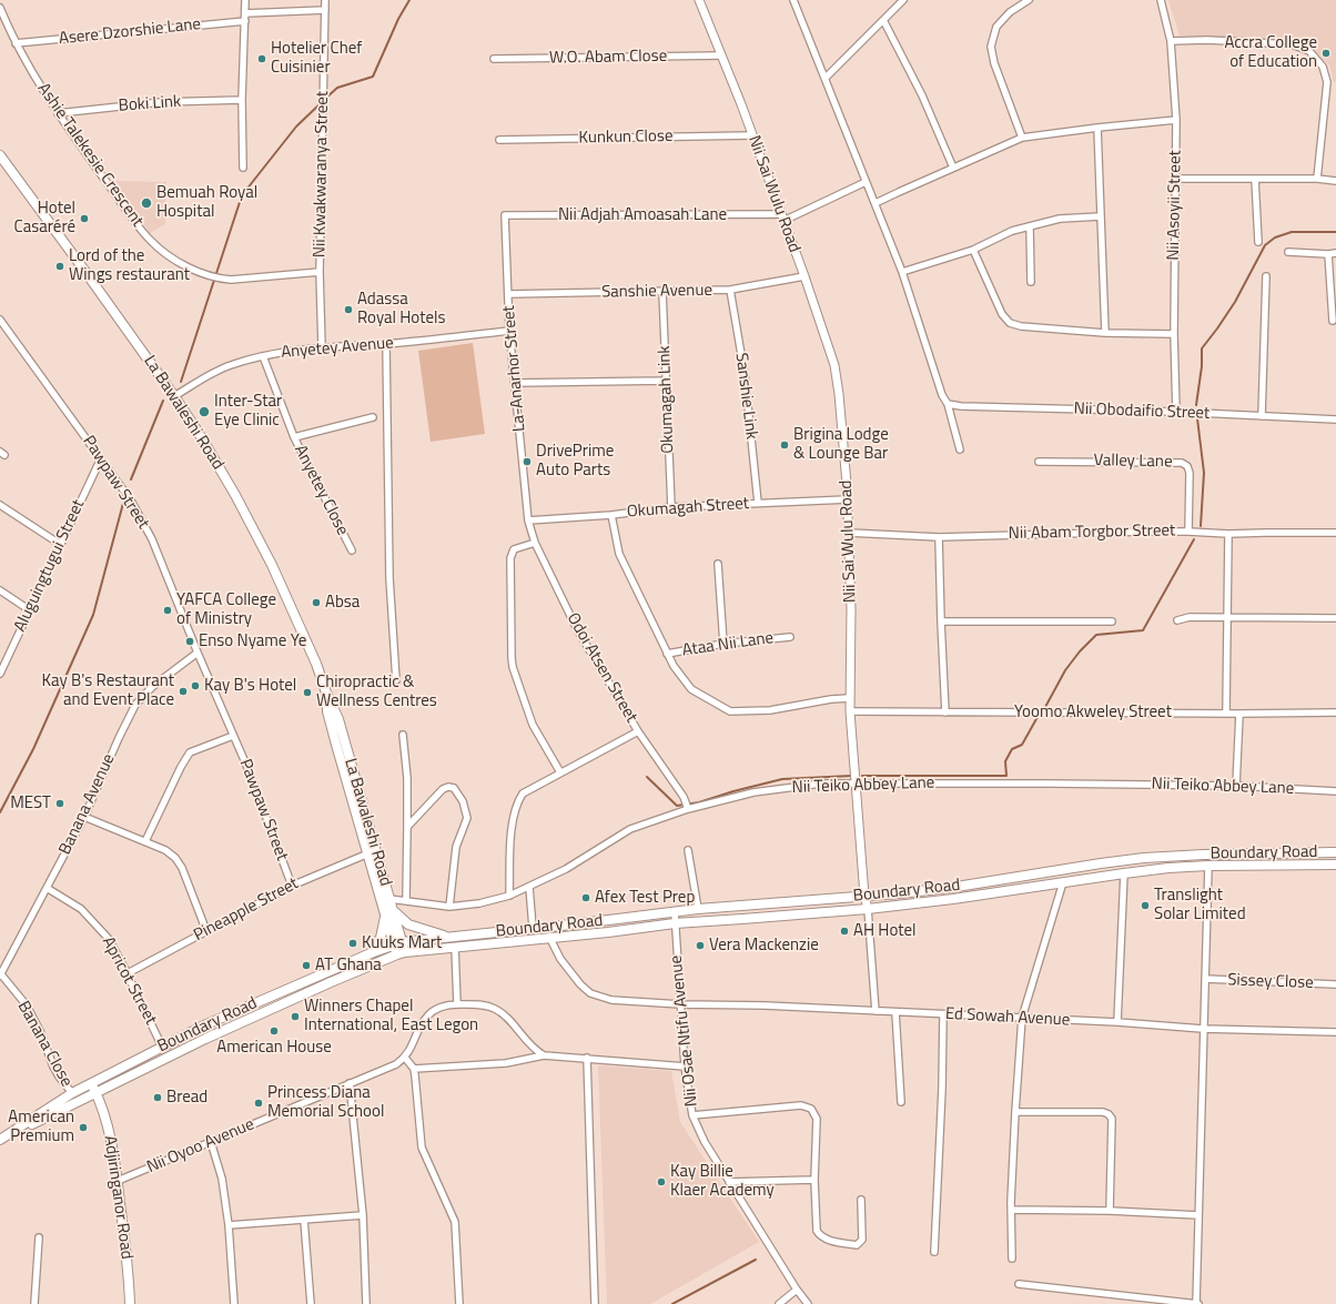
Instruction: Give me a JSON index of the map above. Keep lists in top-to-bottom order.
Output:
{
  "streets": {
    "main road": ["La Bawaleshi Road", "Boundary Road", "Adjiringanor Road"],
    "street": [
      "Asere Dzorshie Lane",
      "W.O. Abam Close",
      "Boki Link",
      "Kunkun Close",
      "Ashie Talekesie Crescent",
      "Nii Kwakwaranya Street",
      "Nii Sai Wulu Road",
      "Nii Asoyii Street",
      "Nii Adjah Amoasah Lane",
      "Sanshie Avenue",
      "Anyetey Avenue",
      "La-Anarhor Street",
      "Sanshie Link",
      "Okumagah Link",
      "Nii Obodaifio Street",
      "Valley Lane",
      "Pawpaw Street",
      "Anyetey Close",
      "Okumagah Street",
      "Nii Abam Torgbor Street",
      "Aluguingtugui Street",
      "Ataa Nii Lane",
      "Odoi Atsen Street",
      "Yoomo Akweley Street",
      "Nii Teiko Abbey Lane",
      "Banana Avenue",
      "Pineapple Street",
      "Apricot Street",
      "Sissey Close",
      "Ed Sowah Avenue",
      "Nii Osae Ntifu Avenue",
      "Banana Close",
      "Nii Oyoo Avenue"
    ]
  },
  "crossings": [
    ["Asere Dzorshie Lane", "Ashie Talekesie Crescent"],
    ["W.O. Abam Close", "Nii Sai Wulu Road"],
    ["Boki Link", "Ashie Talekesie Crescent"],
    ["Kunkun Close", "Nii Sai Wulu Road"],
    ["Ashie Talekesie Crescent", "Nii Kwakwaranya Street"],
    ["Nii Kwakwaranya Street", "Anyetey Avenue"],
    ["Nii Sai Wulu Road", "Nii Adjah Amoasah Lane"],
    ["Nii Sai Wulu Road", "Sanshie Avenue"],
    ["Nii Sai Wulu Road", "Okumagah Street"],
    ["Nii Sai Wulu Road", "Nii Abam Torgbor Street"],
    ["Nii Sai Wulu Road", "Yoomo Akweley Street"],
    ["Nii Sai Wulu Road", "Nii Teiko Abbey Lane"],
    ["Nii Sai Wulu Road", "Boundary Road"],
    ["Nii Asoyii Street", "Nii Obodaifio Street"],
    ["Nii Adjah Amoasah Lane", "La-Anarhor Street"],
    ["Sanshie Avenue", "La-Anarhor Street"],
    ["Sanshie Avenue", "Sanshie Link"],
    ["Sanshie Avenue", "Okumagah Link"],
    ["Anyetey Avenue", "La-Anarhor Street"],
    ["Anyetey Avenue", "La Bawaleshi Road"],
    ["Anyetey Avenue", "Anyetey Close"],
    ["La-Anarhor Street", "Okumagah Street"],
    ["La-Anarhor Street", "Odoi Atsen Street"],
    ["Sanshie Link", "Okumagah Street"],
    ["Okumagah Link", "Okumagah Street"],
    ["La Bawaleshi Road", "Nii Teiko Abbey Lane"],
    ["La Bawaleshi Road", "Boundary Road"],
    ["La Bawaleshi Road", "Pineapple Street"],
    ["Valley Lane", "Nii Abam Torgbor Street"],
    ["Pawpaw Street", "Aluguingtugui Street"],
    ["Pawpaw Street", "Banana Avenue"],
    ["Pawpaw Street", "Pineapple Street"],
    ["Okumagah Street", "Odoi Atsen Street"],
    ["Odoi Atsen Street", "Nii Teiko Abbey Lane"],
    ["Banana Avenue", "Apricot Street"],
    ["Banana Avenue", "Banana Close"],
    ["Boundary Road", "Apricot Street"],
    ["Boundary Road", "Ed Sowah Avenue"],
    ["Boundary Road", "Nii Osae Ntifu Avenue"],
    ["Boundary Road", "Banana Close"],
    ["Boundary Road", "Adjiringanor Road"],
    ["Pineapple Street", "Apricot Street"],
    ["Ed Sowah Avenue", "Nii Osae Ntifu Avenue"],
    ["Nii Oyoo Avenue", "Adjiringanor Road"]
  ],
  "places": [
    "Accra College of Education",
    "Hotelier Chef Cuisinier",
    "Bemuah Royal Hospital",
    "Hotel Casaréré",
    "Lord of the Wings restaurant",
    "Adassa Royal Hotels",
    "Inter-Star Eye Clinic",
    "Brigina Lodge & Lounge Bar",
    "DrivePrime Auto Parts",
    "Absa",
    "YAFCA College of Ministry",
    "Enso Nyame Ye",
    "Kay B's Hotel",
    "Kay B's Restaurant and Event Place",
    "Chiropractic & Wellness Centres",
    "MEST",
    "Afex Test Prep",
    "Translight Solar Limited",
    "AH Hotel",
    "Kuuks Mart",
    "Vera Mackenzie",
    "AT Ghana",
    "Winners Chapel International, East Legon",
    "American House",
    "Bread",
    "Princess Diana Memorial School",
    "American Premium",
    "Kay Billie Klaer Academy"
  ]
}
